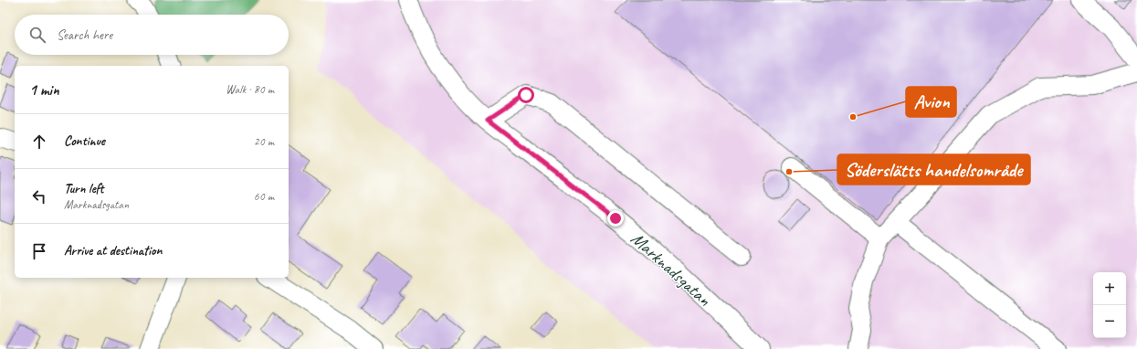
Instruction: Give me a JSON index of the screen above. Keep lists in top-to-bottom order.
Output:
{
  "streets": {
    "street": ["Marknadsgatan"]
  },
  "places": ["Avion", "Söderslätts handelsområde"],
  "page": {
    "search": "Search here",
    "heading": ["1 min", "Walk · 80 m"],
    "list": [
      ["Continue", "20 m"],
      ["Turn left", "Marknadsgatan", "60 m"],
      "Arrive at destination"
    ],
    "map_buttons": ["+", "−"]
  }
}
